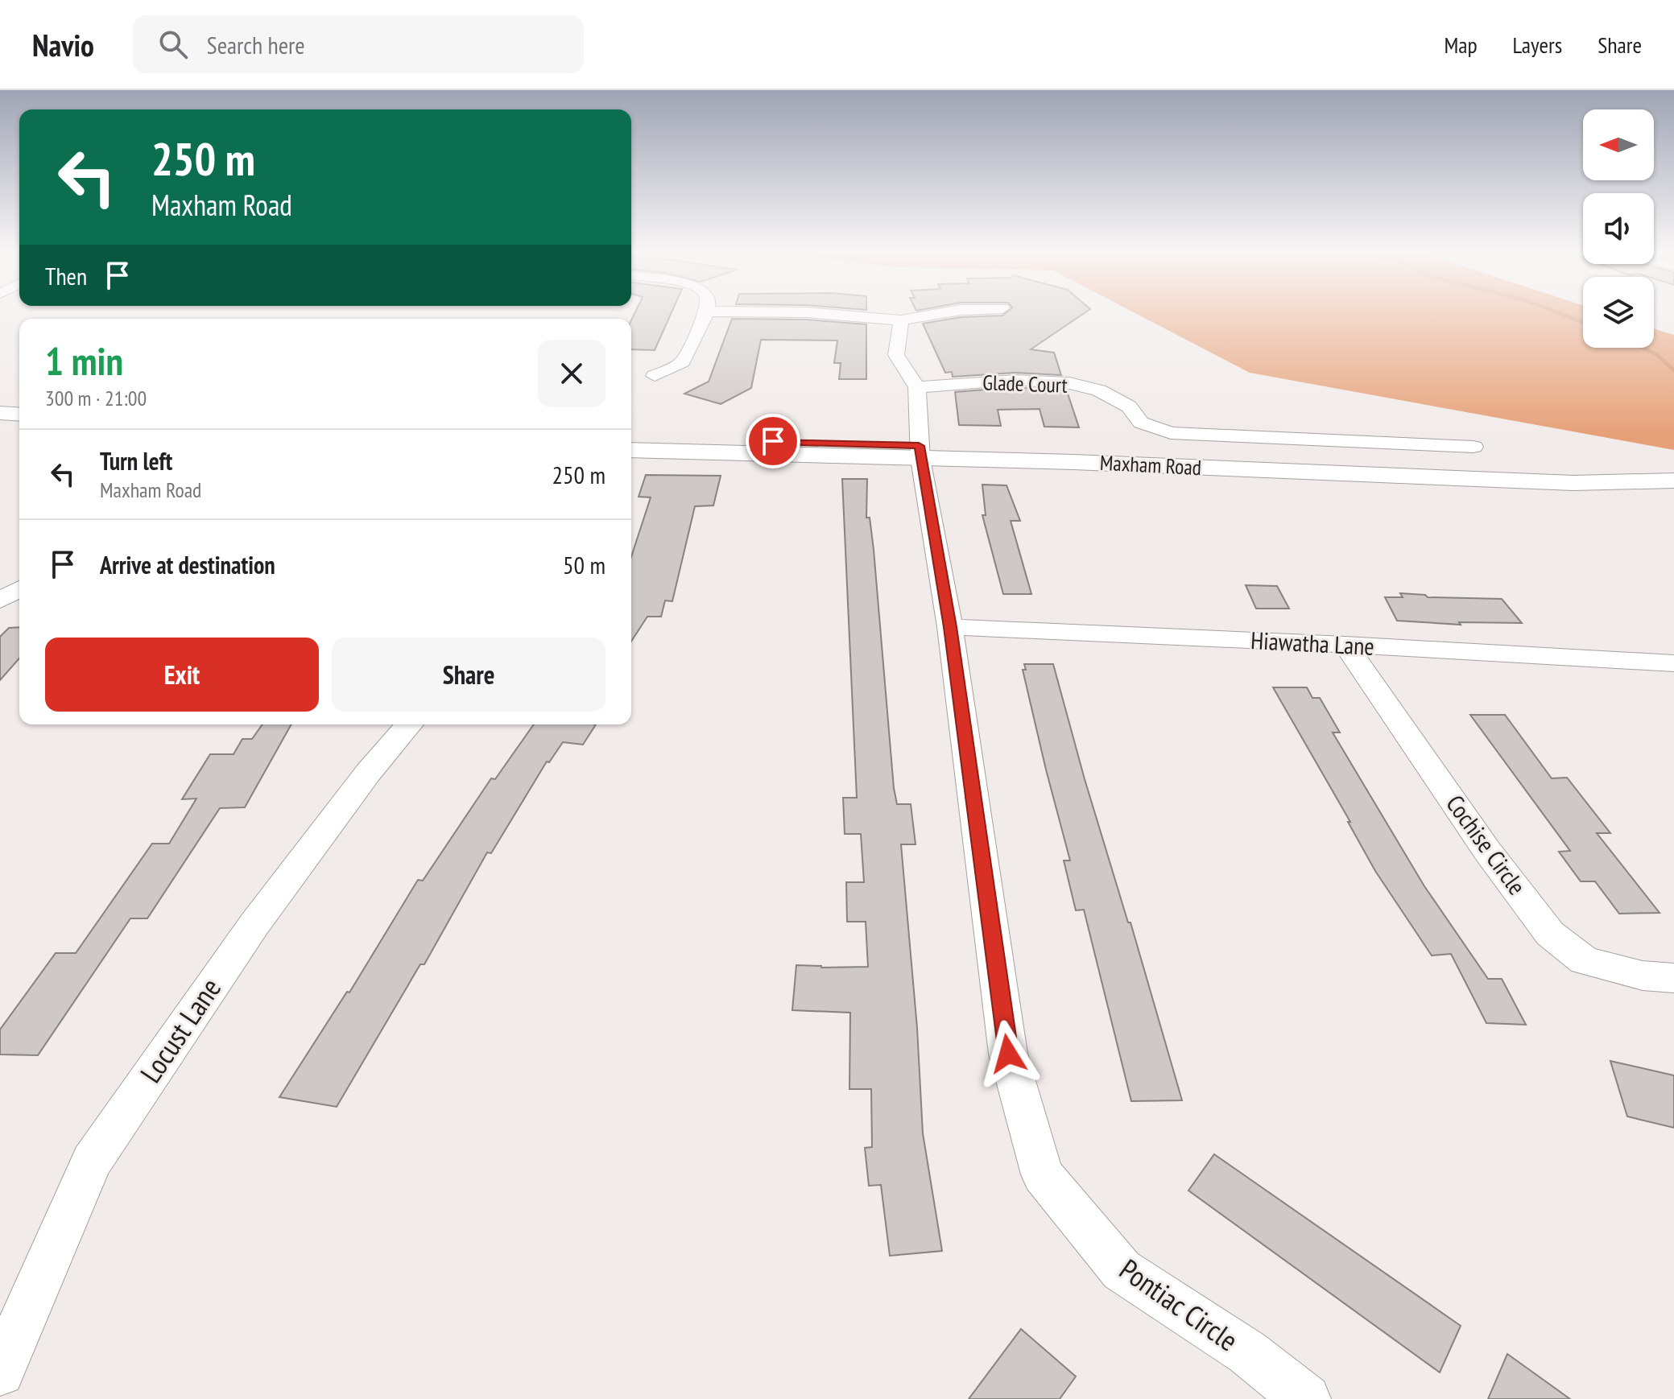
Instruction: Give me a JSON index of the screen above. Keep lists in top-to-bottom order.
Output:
{
  "streets": {
    "main road": ["Maxham Road"],
    "street": [
      "Glade Court",
      "Hiawatha Lane",
      "Cochise Circle",
      "Locust Lane",
      "Pontiac Circle"
    ]
  },
  "crossings": [
    ["Glade Court", "Pontiac Circle"],
    ["Maxham Road", "Pontiac Circle"],
    ["Hiawatha Lane", "Cochise Circle"],
    ["Hiawatha Lane", "Pontiac Circle"]
  ],
  "north": "left",
  "page": {
    "header": "Navio",
    "search": "Search here",
    "nav": ["Map", "Layers", "Share"],
    "turn": ["250 m", "Maxham Road"],
    "then": "Then",
    "heading": ["1 min", "300 m · 21:00"],
    "list": [
      {
        "name": "Turn left",
        "note": "Maxham Road",
        "value": "250 m"
      },
      {
        "name": "Arrive at destination",
        "value": "50 m"
      }
    ],
    "buttons": ["Exit", "Share"]
  }
}
